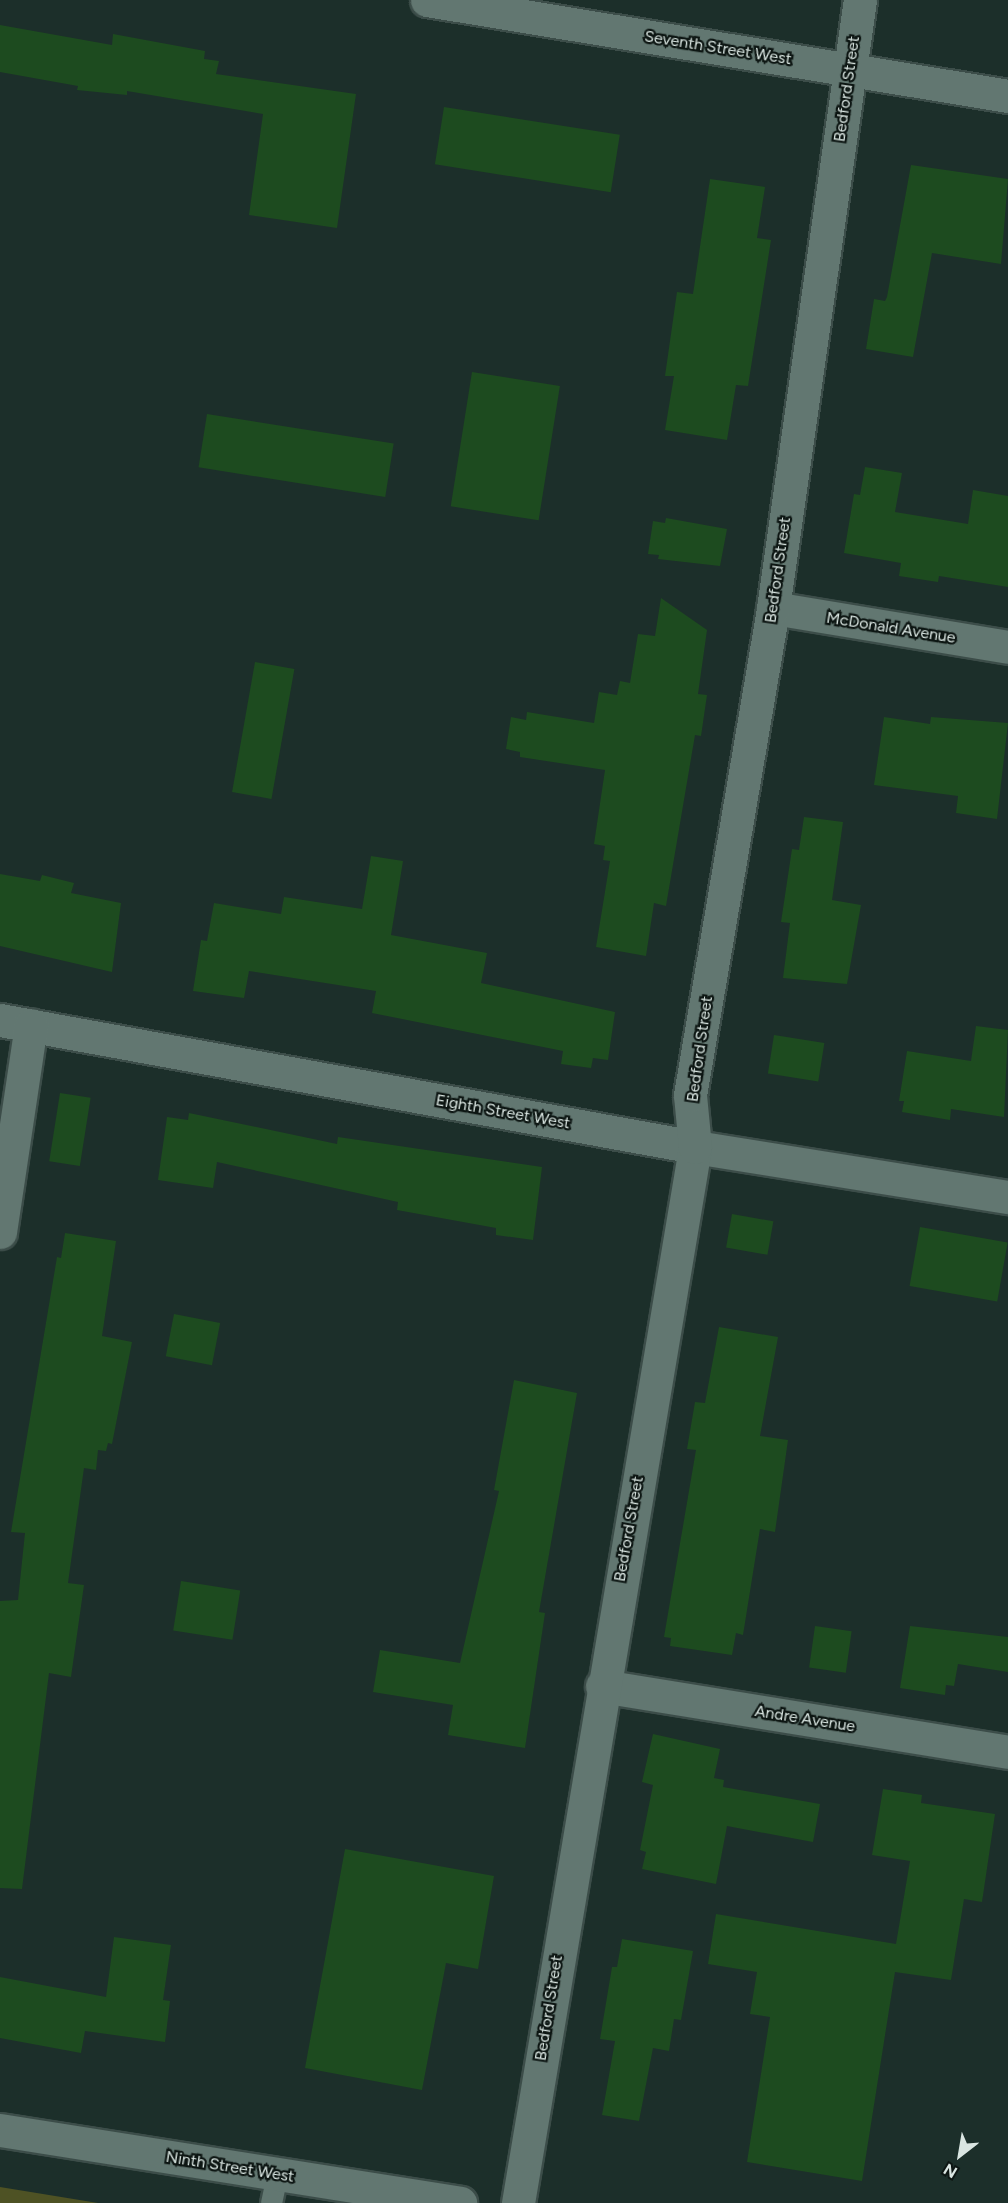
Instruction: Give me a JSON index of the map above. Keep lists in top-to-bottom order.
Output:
{
  "streets": {
    "street": [
      "Seventh Street West",
      "Bedford Street",
      "McDonald Avenue",
      "Eighth Street West",
      "Andre Avenue",
      "Ninth Street West"
    ]
  },
  "crossings": [
    ["Seventh Street West", "Bedford Street"],
    ["Bedford Street", "McDonald Avenue"],
    ["Bedford Street", "Eighth Street West"],
    ["Bedford Street", "Andre Avenue"]
  ],
  "north": "bottom left"
}
